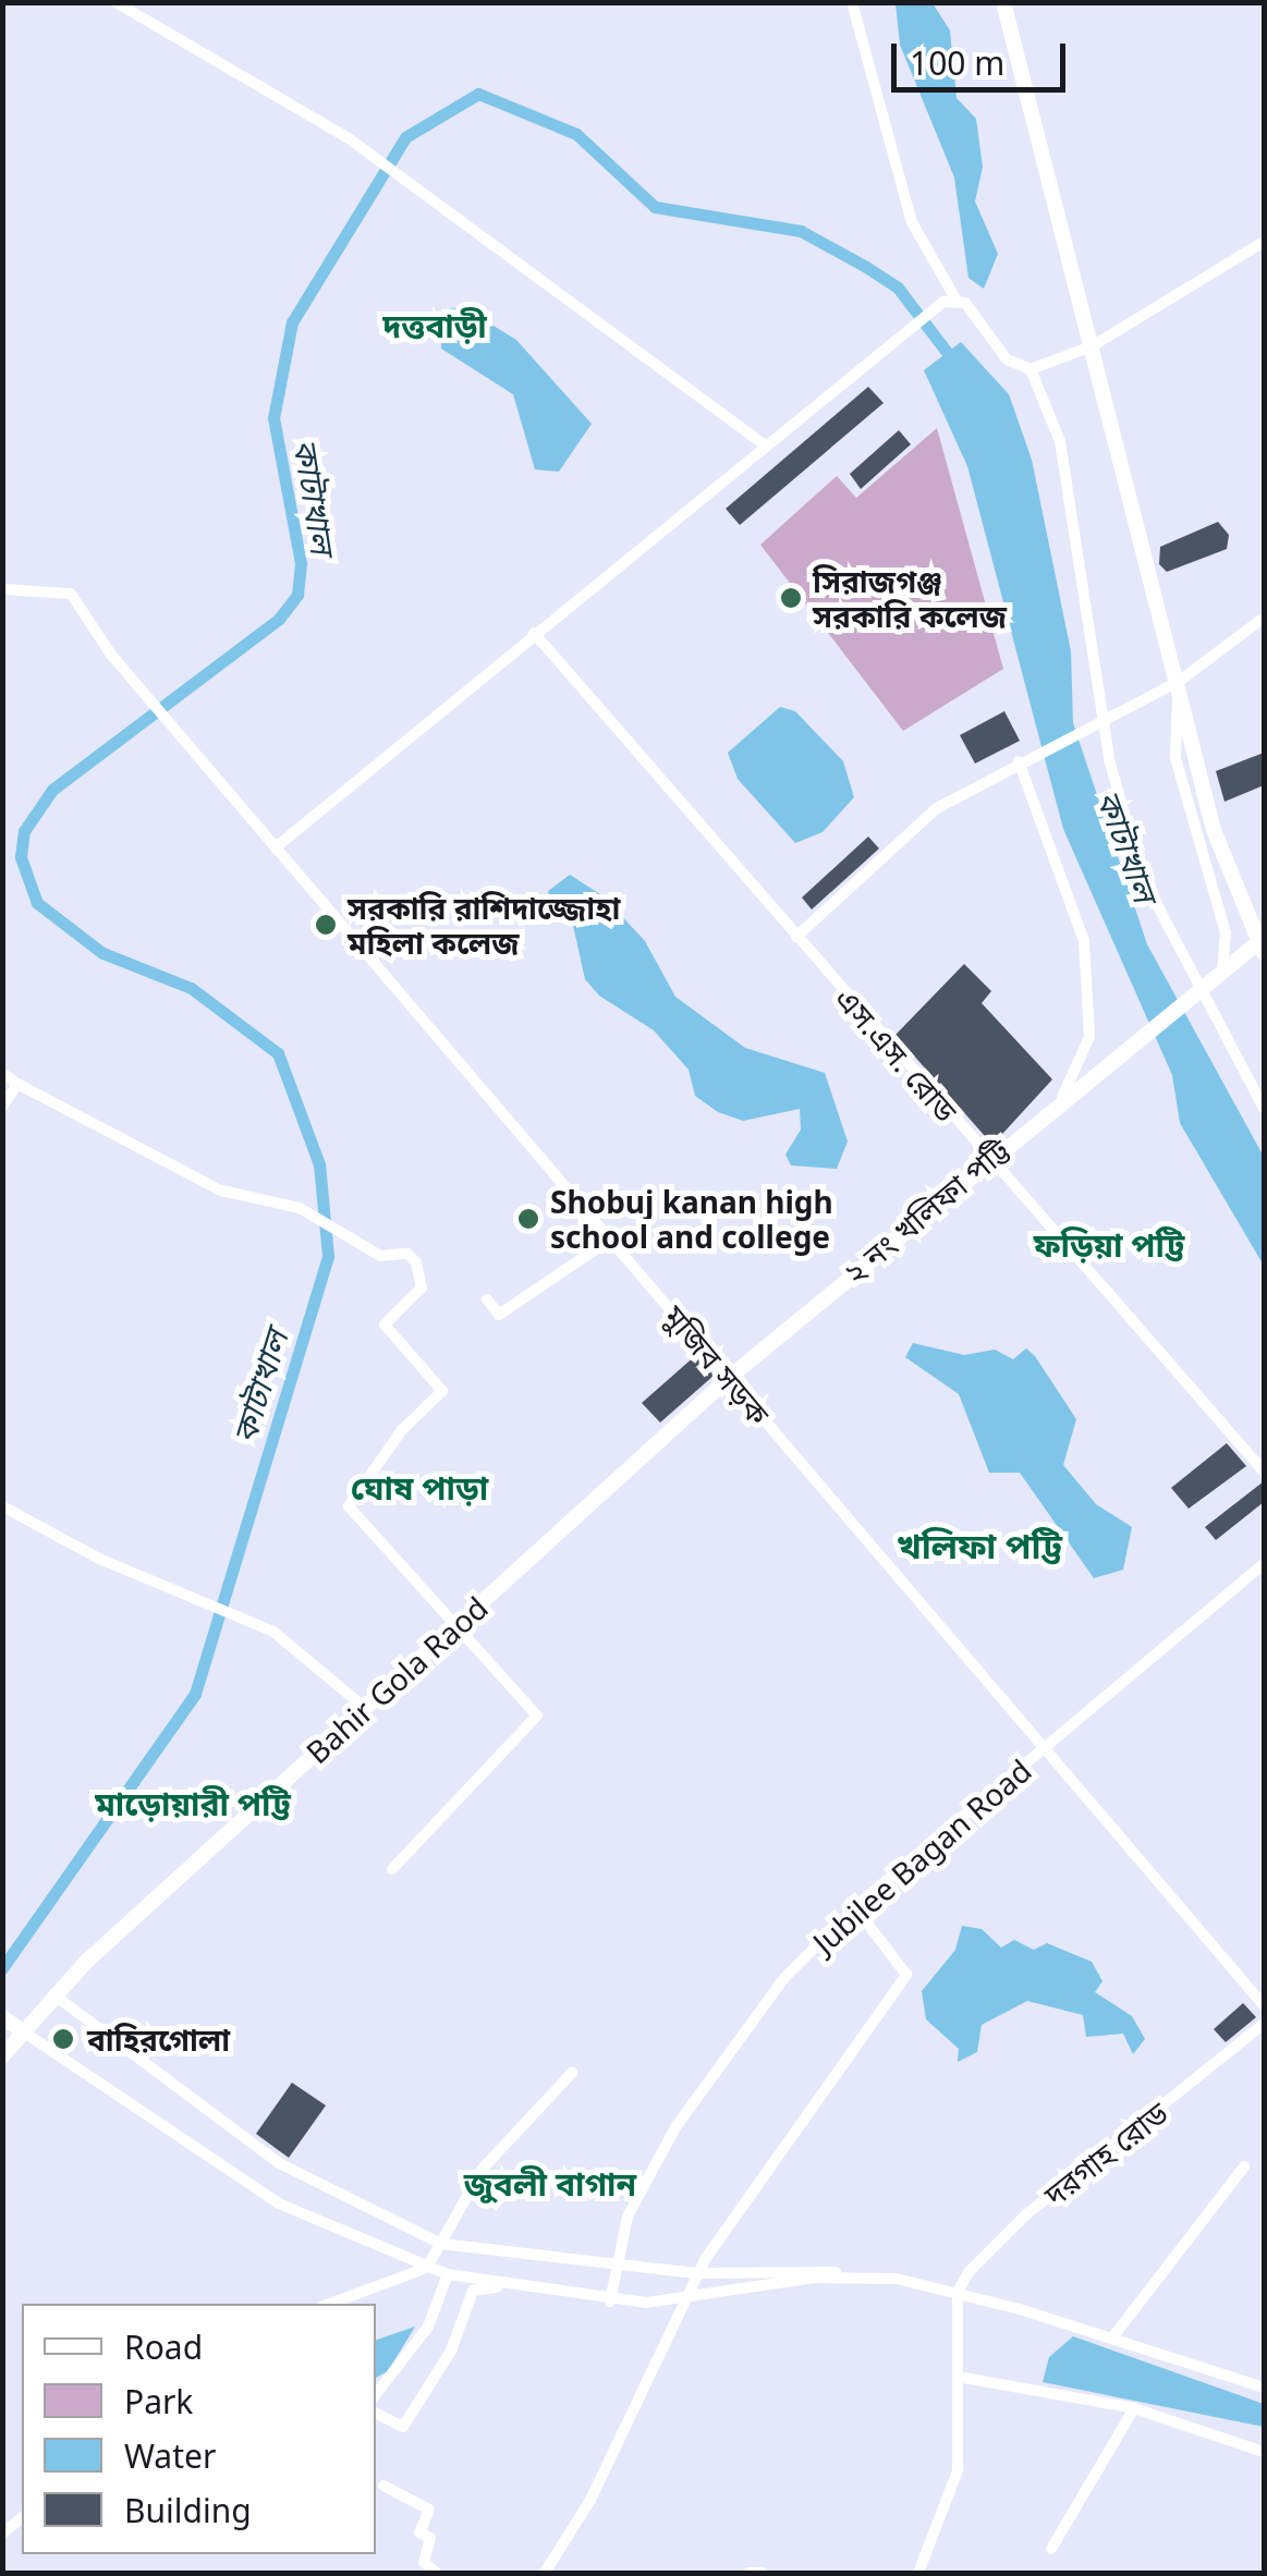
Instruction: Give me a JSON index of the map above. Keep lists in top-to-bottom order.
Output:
{
  "streets": {
    "main road": ["২ নং খলিফা পট্টি", "Bahir Gola Raod"],
    "street": [
      "এস.এস. রোড",
      "মুজিব সড়ক",
      "Jubilee Bagan Road",
      "দরগাহ রোড"
    ]
  },
  "crossings": [
    ["এস.এস. রোড", "২ নং খলিফা পট্টি"],
    ["২ নং খলিফা পট্টি", "মুজিব সড়ক"],
    ["২ নং খলিফা পট্টি", "Bahir Gola Raod"],
    ["মুজিব সড়ক", "Bahir Gola Raod"],
    ["মুজিব সড়ক", "Jubilee Bagan Road"]
  ],
  "districts": [
    "দত্তবাড়ী",
    "ফড়িয়া পট্টি",
    "ঘোষ পাড়া",
    "খলিফা পট্টি",
    "মাড়োয়ারী পট্টি",
    "জুবলী বাগান"
  ],
  "water": ["কাটাখাল"],
  "places": [
    "সিরাজগঞ্জ সরকারি কলেজ",
    "সরকারি রাশিদাজ্জোহা মহিলা কলেজ",
    "Shobuj kanan high school and college",
    "বাহিরগোলা"
  ],
  "legend": [
    "Road",
    "Park",
    "Water",
    "Building"
  ],
  "scale_bar": "100 m"
}
